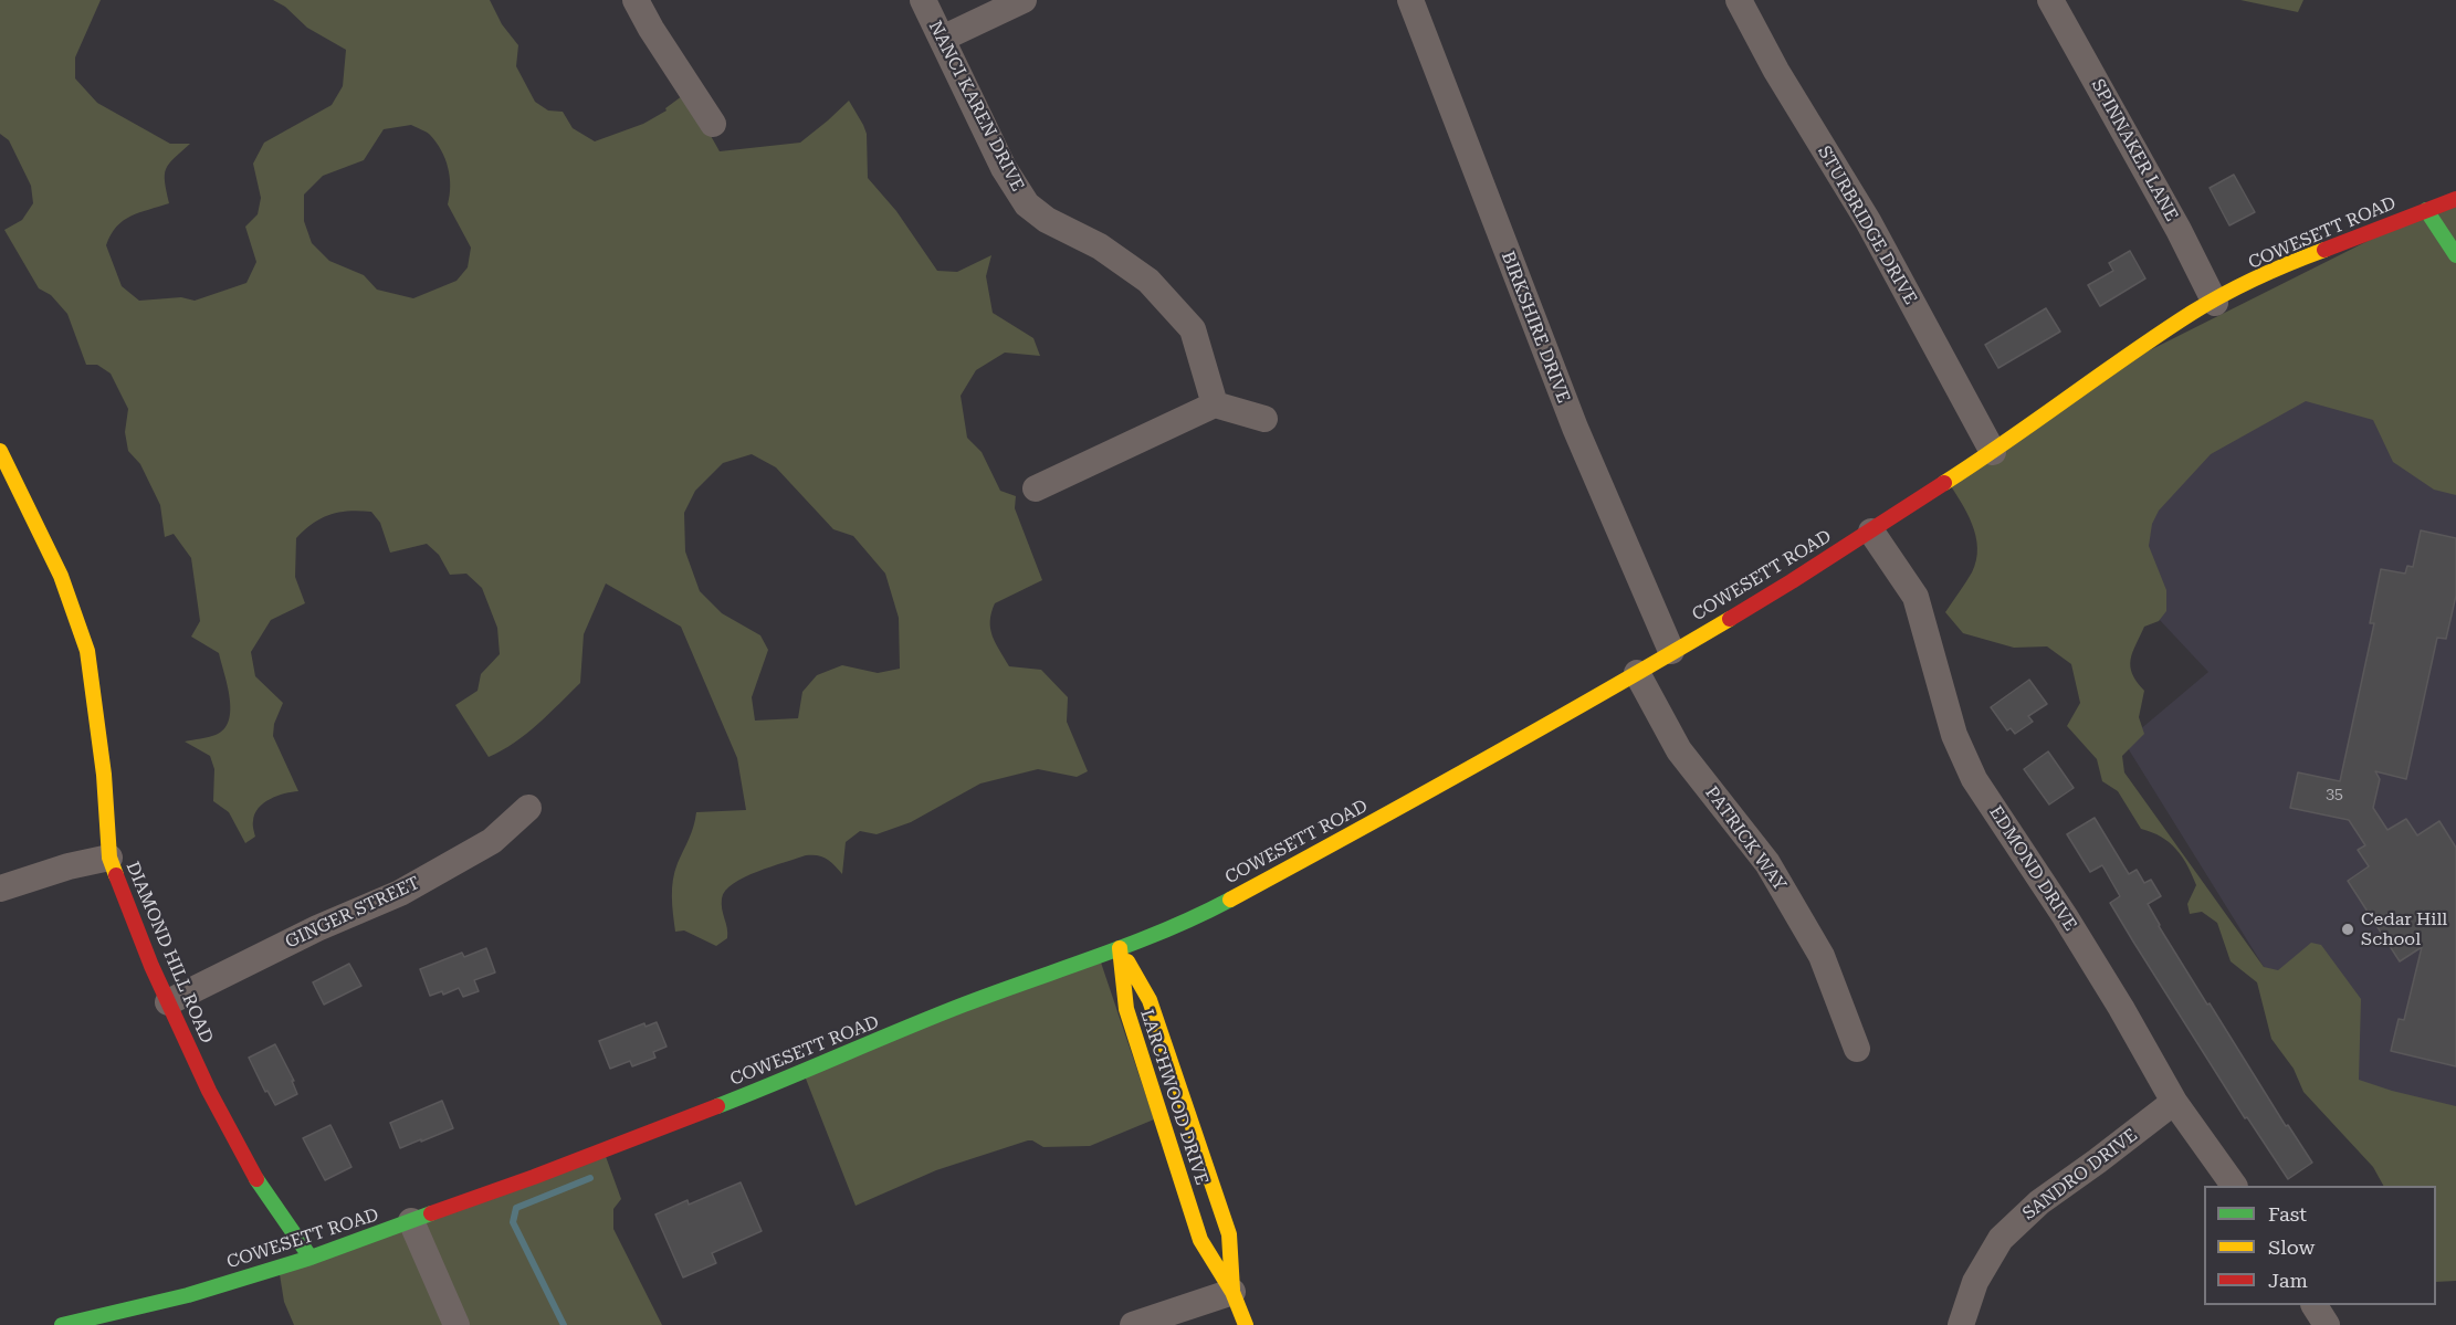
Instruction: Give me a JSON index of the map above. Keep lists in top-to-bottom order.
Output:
{
  "streets": {
    "main road": ["COWESETT ROAD", "DIAMOND HILL ROAD", "LARCHWOOD DRIVE"],
    "street": [
      "NANCI KAREN DRIVE",
      "SPINNAKER LANE",
      "STURBRIDGE DRIVE",
      "BIRKSHIRE DRIVE",
      "PATRICK WAY",
      "EDMOND DRIVE",
      "GINGER STREET",
      "SANDRO DRIVE"
    ]
  },
  "crossings": [
    ["SPINNAKER LANE", "COWESETT ROAD"],
    ["STURBRIDGE DRIVE", "COWESETT ROAD"],
    ["COWESETT ROAD", "BIRKSHIRE DRIVE"],
    ["COWESETT ROAD", "PATRICK WAY"],
    ["COWESETT ROAD", "EDMOND DRIVE"],
    ["COWESETT ROAD", "DIAMOND HILL ROAD"],
    ["COWESETT ROAD", "LARCHWOOD DRIVE"],
    ["EDMOND DRIVE", "SANDRO DRIVE"],
    ["GINGER STREET", "DIAMOND HILL ROAD"]
  ],
  "places": ["Cedar Hill School"],
  "house_numbers": ["35"],
  "legend": ["Fast", "Slow", "Jam"]
}
